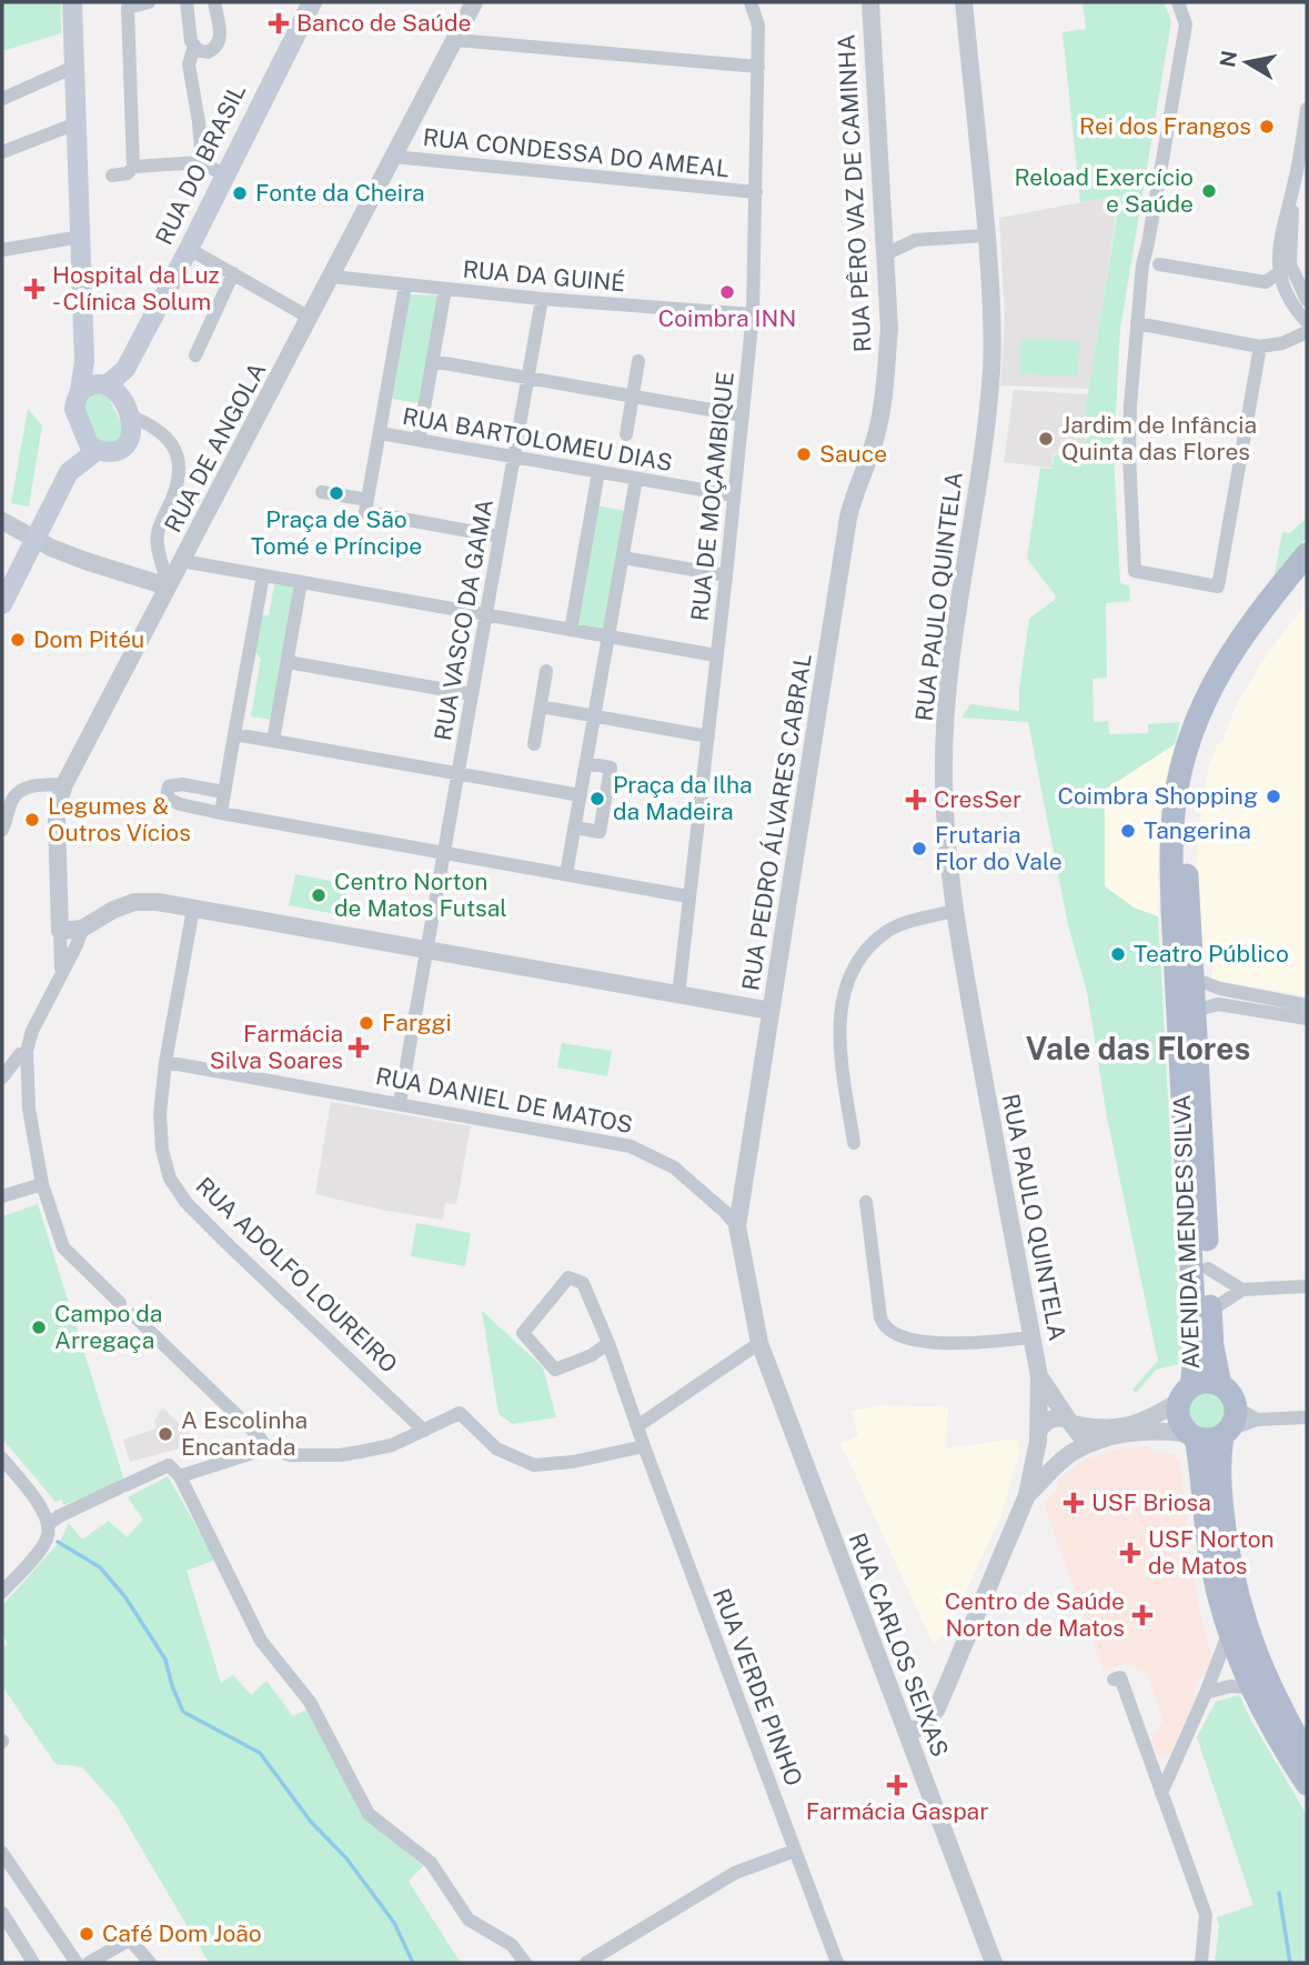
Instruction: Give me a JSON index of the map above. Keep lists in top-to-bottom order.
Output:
{
  "streets": {
    "main road": ["RUA DO BRASIL", "AVENIDA MENDES SILVA"],
    "street": [
      "RUA CONDESSA DO AMEAL",
      "RUA PÊRO VAZ DE CAMINHA",
      "RUA DA GUINÉ",
      "RUA BARTOLOMEU DIAS",
      "RUA DE ANGOLA",
      "RUA DE MOÇAMBIQUE",
      "RUA PAULO QUINTELA",
      "RUA VASCO DA GAMA",
      "RUA PEDRO ÁLVARES CABRAL",
      "RUA DANIEL DE MATOS",
      "RUA ADOLFO LOUREIRO",
      "RUA CARLOS SEIXAS",
      "RUA VERDE PINHO"
    ]
  },
  "crossings": [
    ["RUA CONDESSA DO AMEAL", "RUA DE ANGOLA"],
    ["RUA CONDESSA DO AMEAL", "RUA DE MOÇAMBIQUE"],
    ["RUA PÊRO VAZ DE CAMINHA", "RUA PEDRO ÁLVARES CABRAL"],
    ["RUA DA GUINÉ", "RUA DE ANGOLA"],
    ["RUA DA GUINÉ", "RUA DE MOÇAMBIQUE"],
    ["RUA DA GUINÉ", "RUA VASCO DA GAMA"],
    ["RUA BARTOLOMEU DIAS", "RUA DE MOÇAMBIQUE"],
    ["RUA BARTOLOMEU DIAS", "RUA VASCO DA GAMA"],
    ["RUA VASCO DA GAMA", "RUA DANIEL DE MATOS"],
    ["RUA PEDRO ÁLVARES CABRAL", "RUA DANIEL DE MATOS"],
    ["RUA DANIEL DE MATOS", "RUA ADOLFO LOUREIRO"]
  ],
  "districts": ["Vale das Flores"],
  "places": {
    "health": [
      "Banco de Saúde",
      "Hospital da Luz - Clínica Solum",
      "CresSer",
      "Farmácia Silva Soares",
      "USF Briosa",
      "USF Norton de Matos",
      "Centro de Saúde Norton de Matos",
      "Farmácia Gaspar"
    ],
    "other": [
      "Rei dos Frangos",
      "Reload Exercício e Saúde",
      "Fonte da Cheira",
      "Coimbra INN",
      "Jardim de Infância Quinta das Flores",
      "Sauce",
      "Praça de São Tomé e Príncipe",
      "Dom Pitéu",
      "Coimbra Shopping",
      "Praça da Ilha da Madeira",
      "Legumes & Outros Vícios",
      "Tangerina",
      "Frutaria Flor do Vale",
      "Centro Norton de Matos Futsal",
      "Teatro Público",
      "Farggi",
      "Campo da Arregaça",
      "A Escolinha Encantada",
      "Café Dom João"
    ]
  },
  "north": "left"
}
